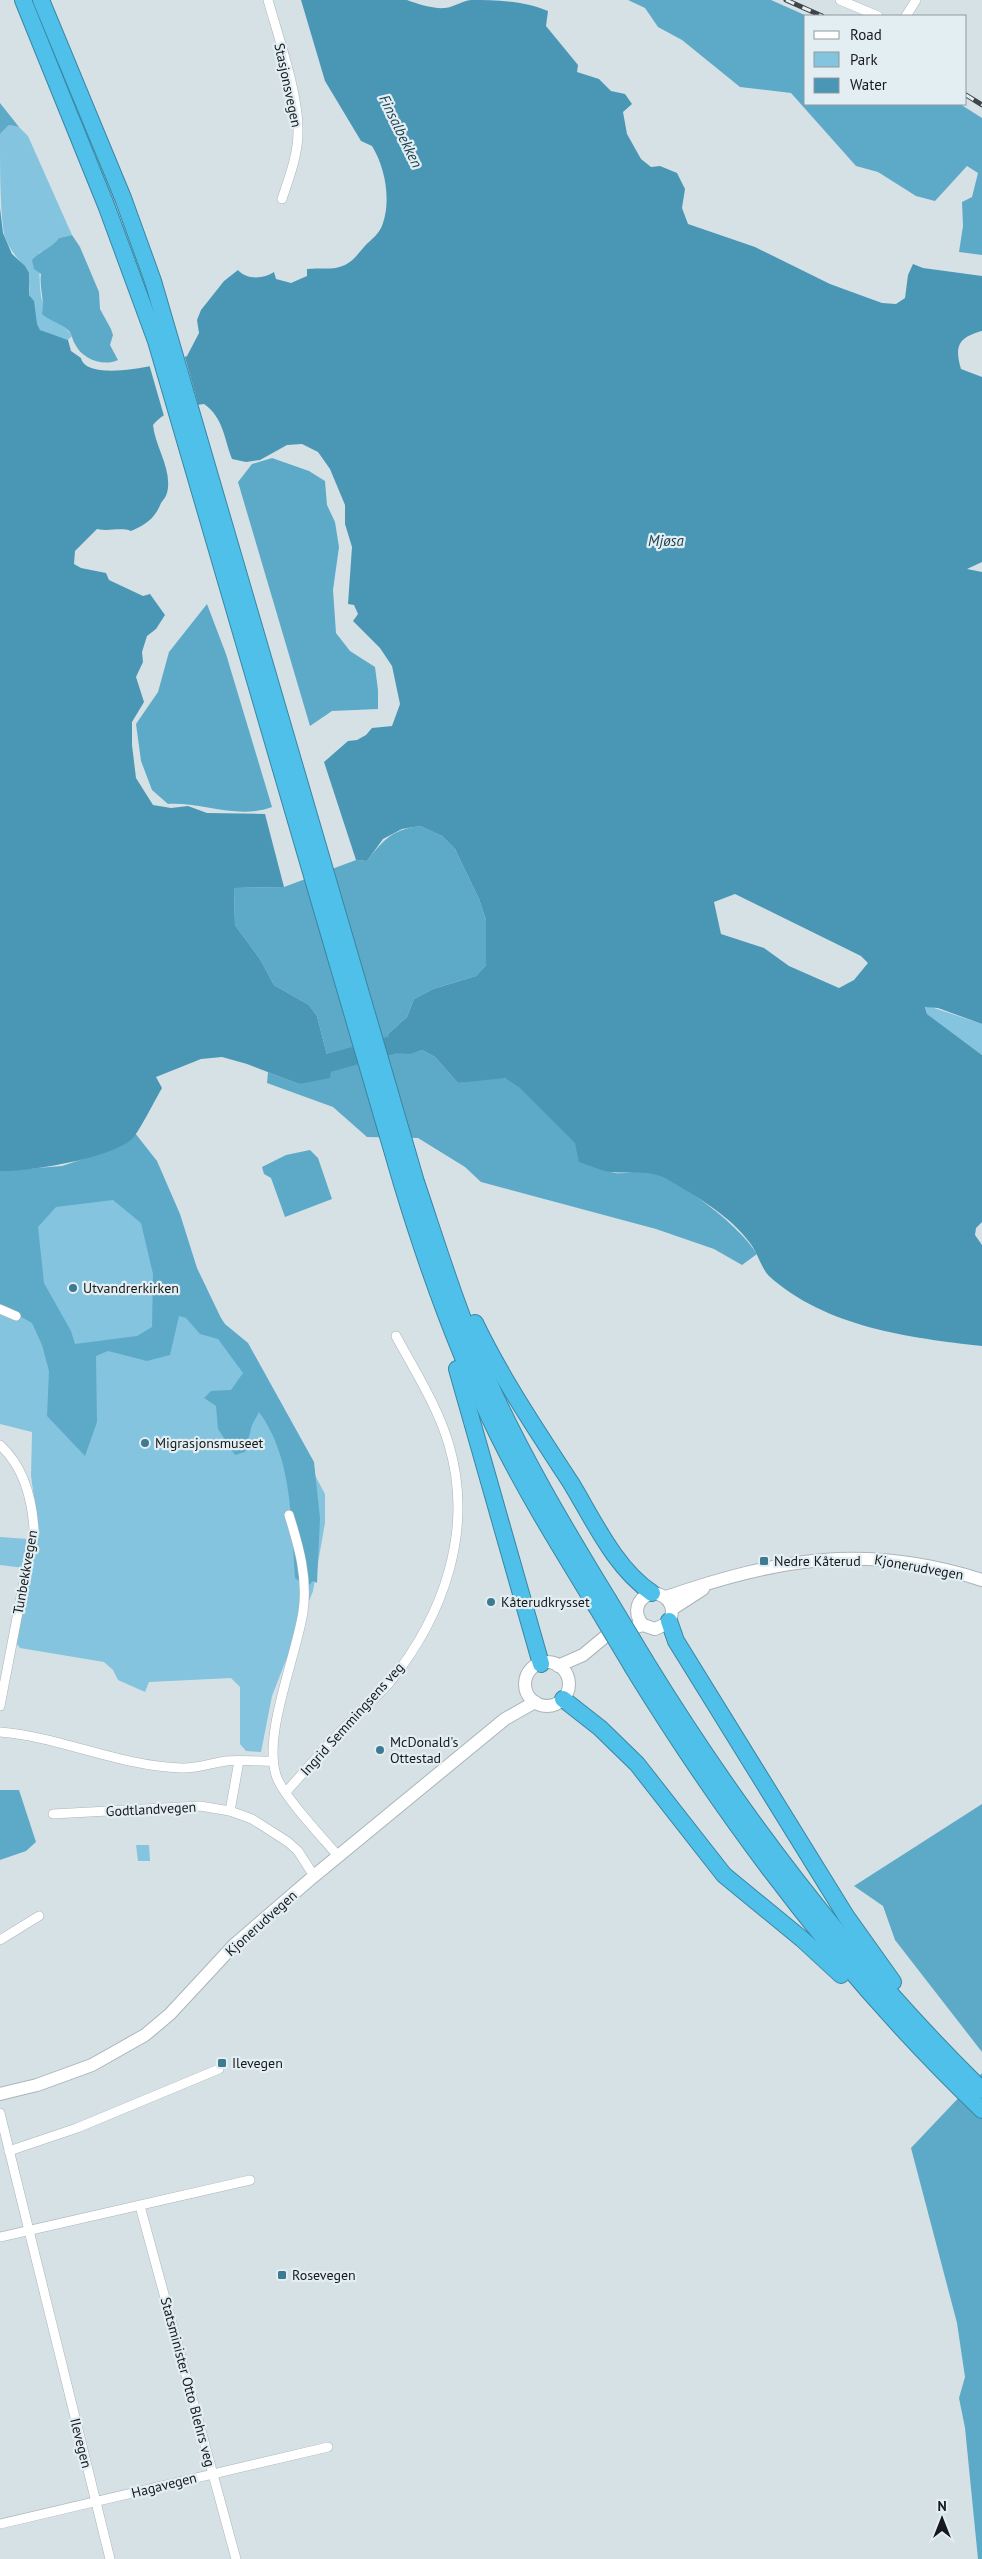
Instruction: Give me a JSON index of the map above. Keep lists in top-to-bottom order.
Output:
{
  "streets": {
    "main road": ["Kjonerudvegen"],
    "street": [
      "Stasjonsvegen",
      "Tunbekkvegen",
      "Ingrid Semmingsens veg",
      "Godtlandvegen",
      "Statsminister Otto Blehrs veg",
      "Ilevegen",
      "Hagavegen"
    ]
  },
  "crossings": [
    ["Kjonerudvegen", "Godtlandvegen"],
    ["Statsminister Otto Blehrs veg", "Hagavegen"],
    ["Ilevegen", "Hagavegen"]
  ],
  "water": ["Finsalbekken", "Mjøsa"],
  "places": {
    "other": [
      "Utvandrerkirken",
      "Migrasjonsmuseet",
      "Kåterudkrysset",
      "McDonald's Ottestad"
    ],
    "transit": ["Nedre Kåterud", "Ilevegen", "Rosevegen"]
  },
  "legend": ["Road", "Park", "Water"],
  "north": "top"
}
